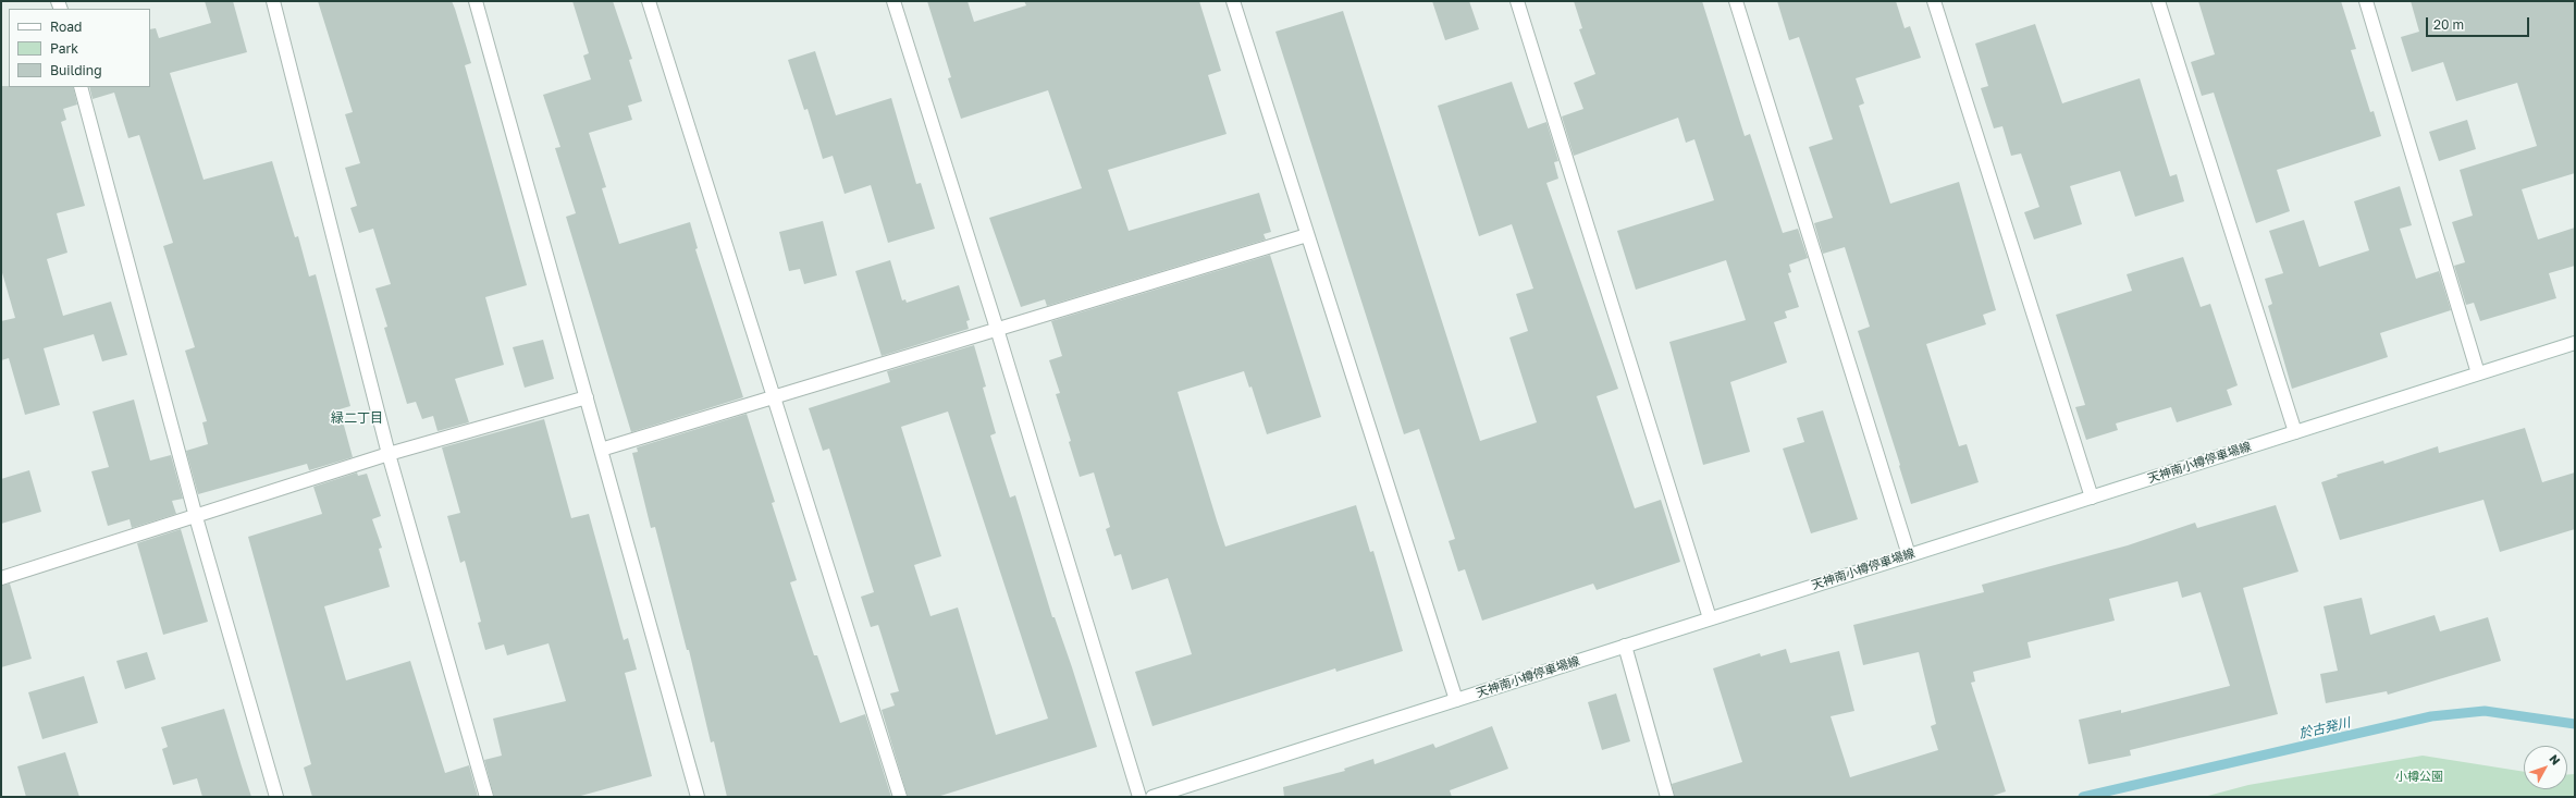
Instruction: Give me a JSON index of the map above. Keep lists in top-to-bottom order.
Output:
{
  "streets": {
    "street": ["天神南小樽停車場線"]
  },
  "districts": ["緑二丁目"],
  "water": ["於古発川"],
  "parks": ["小樽公園"],
  "legend": ["Road", "Park", "Building"],
  "scale_bar": "20 m",
  "north": "top right"
}
